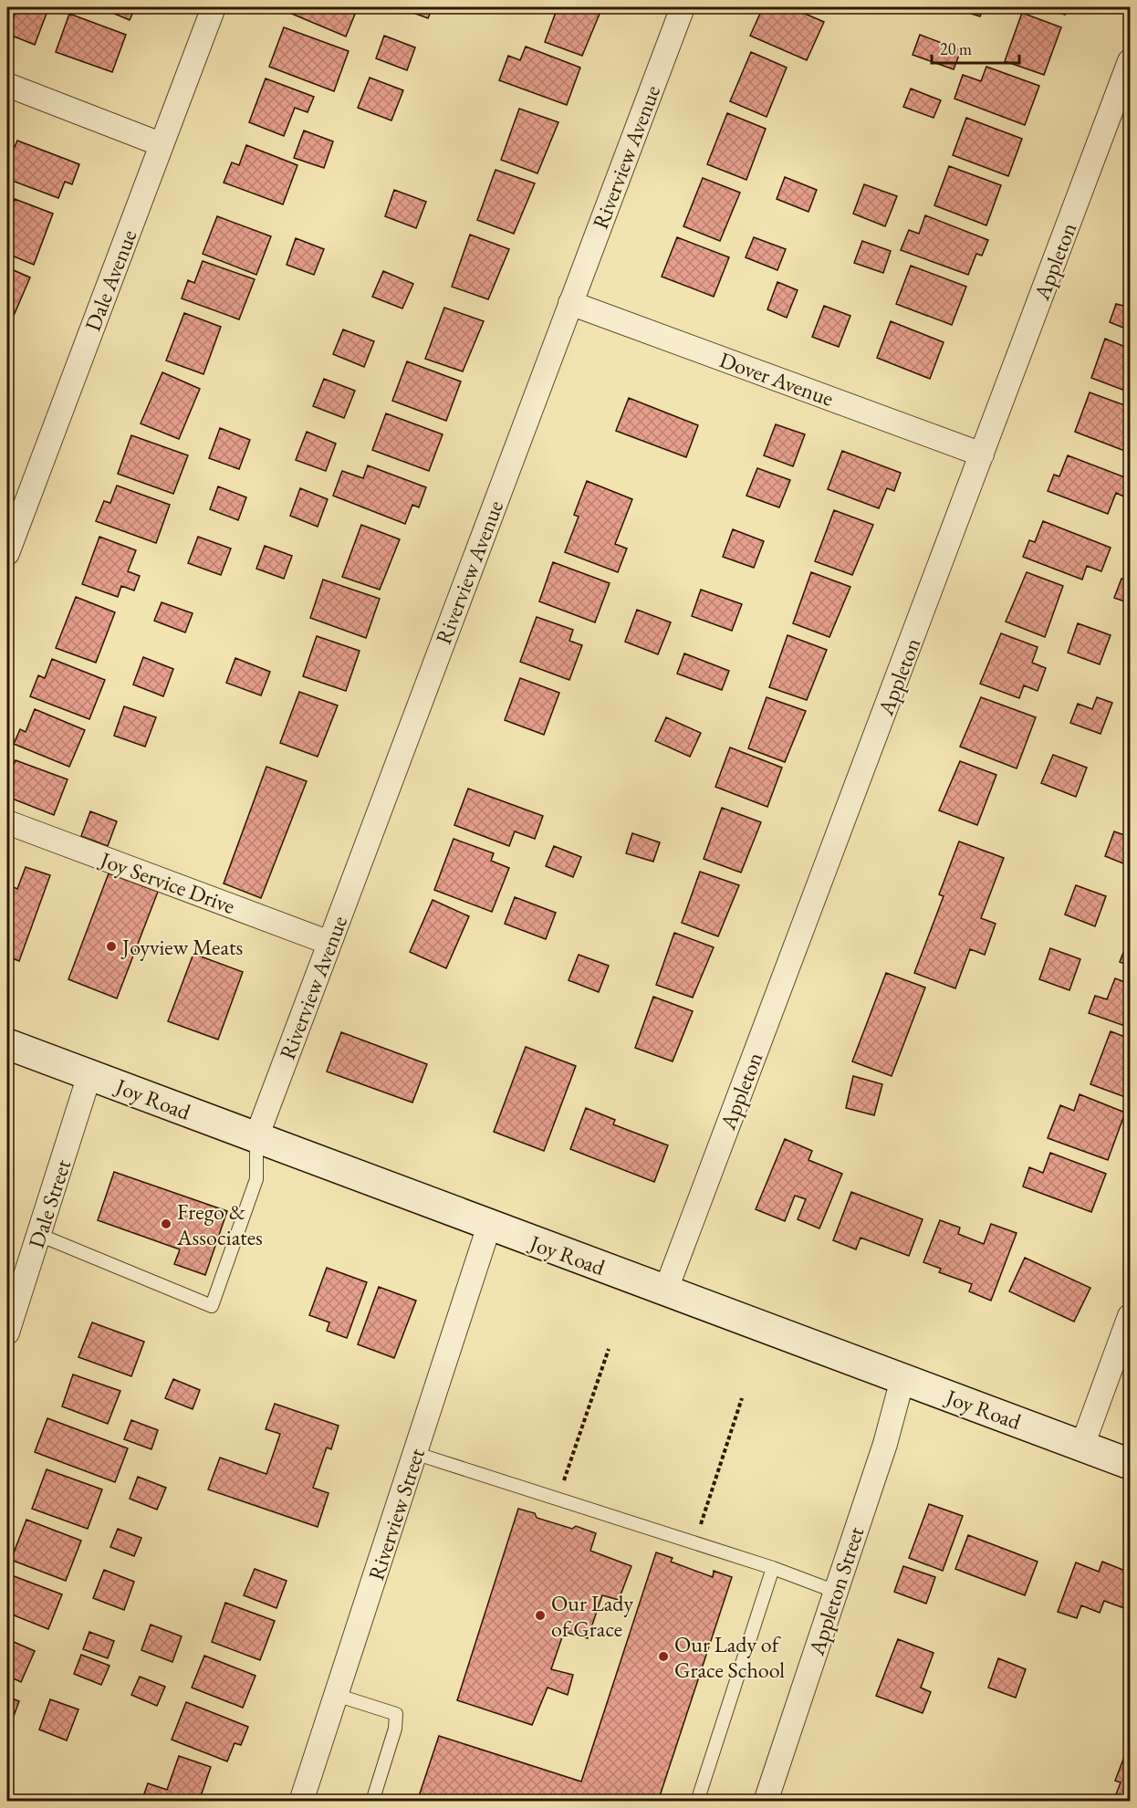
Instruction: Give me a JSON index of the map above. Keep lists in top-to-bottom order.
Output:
{
  "streets": {
    "main road": ["Joy Road"],
    "street": [
      "Riverview Avenue",
      "Appleton",
      "Dale Avenue",
      "Dover Avenue",
      "Joy Service Drive",
      "Dale Street",
      "Riverview Street",
      "Appleton Street"
    ]
  },
  "crossings": [
    ["Riverview Avenue", "Dover Avenue"],
    ["Riverview Avenue", "Joy Service Drive"],
    ["Riverview Avenue", "Joy Road"],
    ["Appleton", "Dover Avenue"],
    ["Appleton", "Joy Road"],
    ["Joy Road", "Dale Street"],
    ["Joy Road", "Riverview Street"],
    ["Joy Road", "Appleton Street"]
  ],
  "places": [
    "Joyview Meats",
    "Frego & Associates",
    "Our Lady of Grace",
    "Our Lady of Grace School"
  ],
  "scale_bar": "20 m"
}
